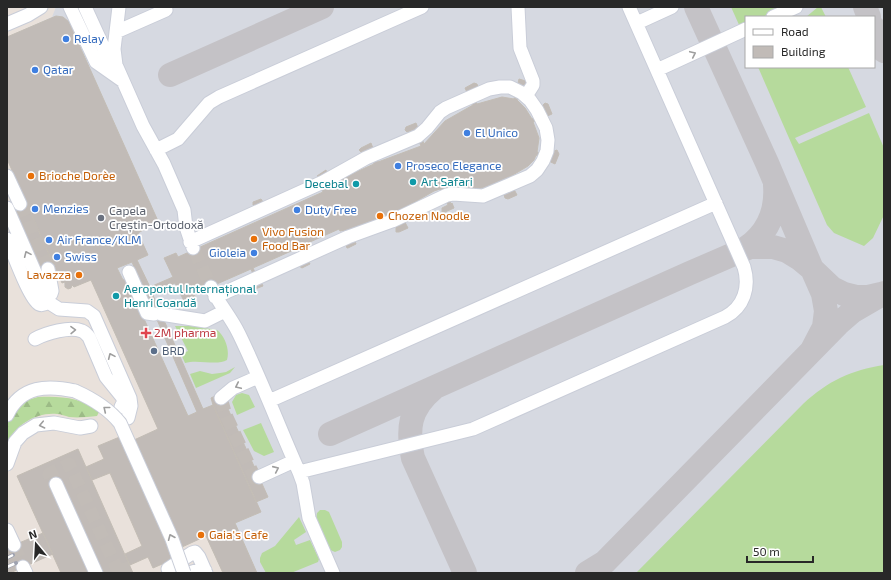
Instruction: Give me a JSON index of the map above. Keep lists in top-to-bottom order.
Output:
{
  "places": {
    "other": [
      "Relay",
      "Qatar",
      "El Unico",
      "Proseco Elegance",
      "Brioche Dorèe",
      "Art Safari",
      "Decebal",
      "Menzies",
      "Duty Free",
      "Chozen Noodle",
      "Capela Creștin-Ortodoxă",
      "Vivo Fusion Food Bar",
      "Air France/KLM",
      "Gioleia",
      "Swiss",
      "Lavazza",
      "Aeroportul Internațional Henri Coandă",
      "BRD",
      "Gaia's Cafe"
    ],
    "health": ["2M pharma"]
  },
  "legend": ["Road", "Building"],
  "scale_bar": "50 m",
  "north": "top"
}
